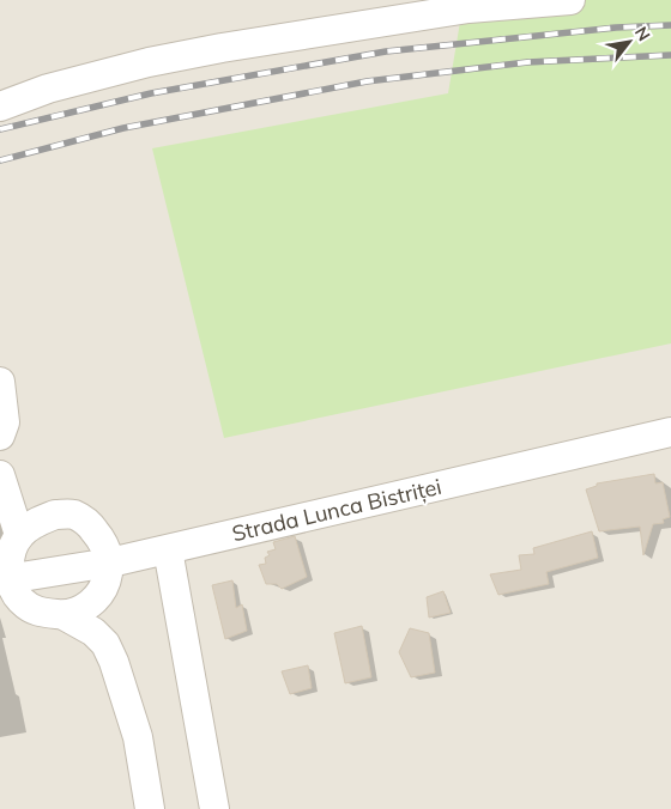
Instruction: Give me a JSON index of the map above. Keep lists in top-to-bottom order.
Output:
{
  "streets": {
    "street": ["Strada Lunca Bistriței"]
  },
  "north": "top right"
}
